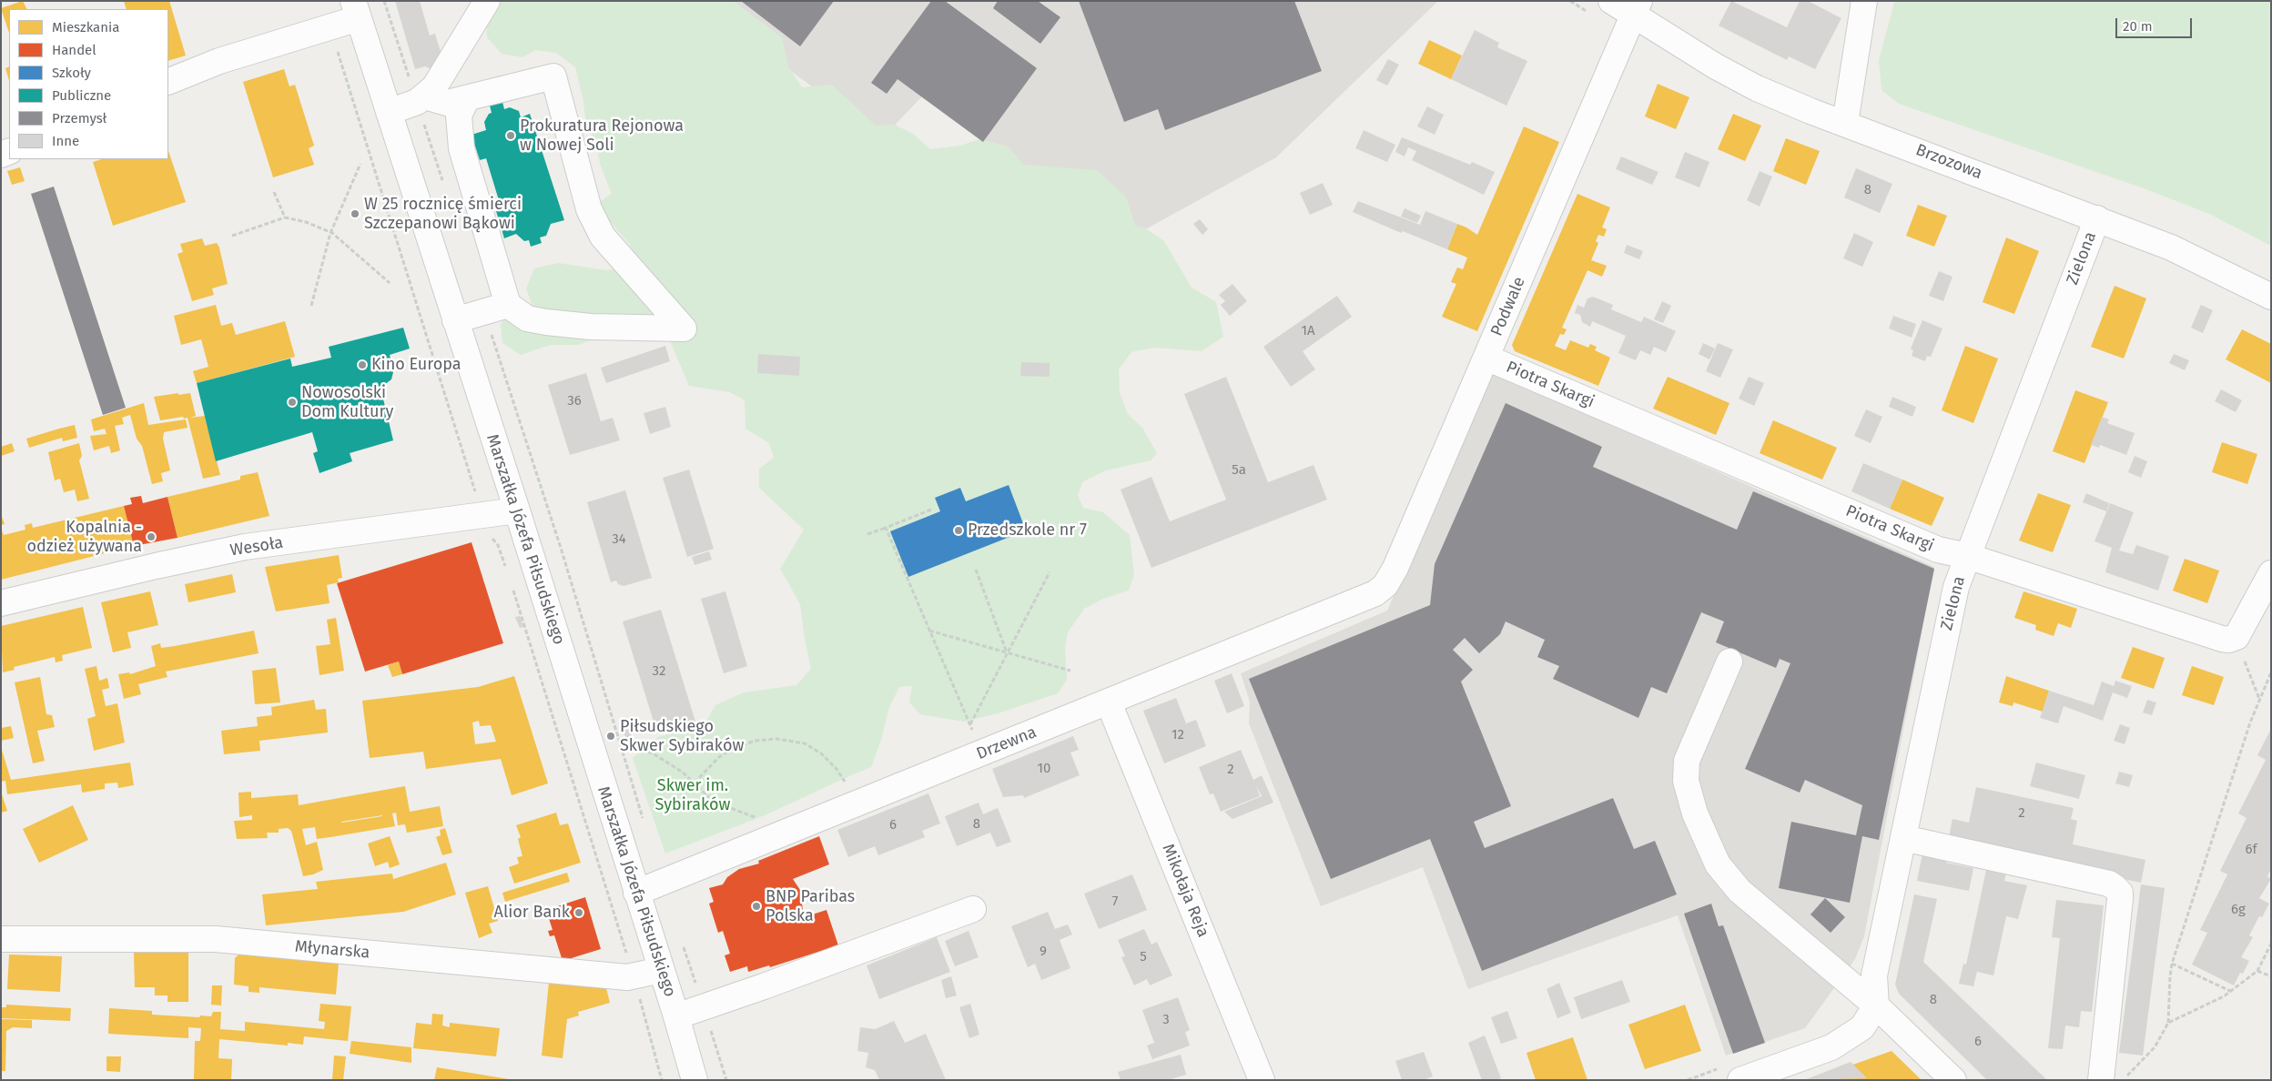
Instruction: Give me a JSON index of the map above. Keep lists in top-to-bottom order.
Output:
{
  "streets": {
    "street": [
      "Brzozowa",
      "Zielona",
      "Podwale",
      "Piotra Skargi",
      "Marszałka Józefa Piłsudskiego",
      "Wesoła",
      "Drzewna",
      "Mikołaja Reja",
      "Młynarska"
    ]
  },
  "crossings": [
    ["Brzozowa", "Zielona"],
    ["Brzozowa", "Podwale"],
    ["Zielona", "Piotra Skargi"],
    ["Podwale", "Piotra Skargi"],
    ["Podwale", "Drzewna"],
    ["Marszałka Józefa Piłsudskiego", "Wesoła"],
    ["Marszałka Józefa Piłsudskiego", "Drzewna"],
    ["Marszałka Józefa Piłsudskiego", "Młynarska"],
    ["Drzewna", "Mikołaja Reja"]
  ],
  "parks": ["Skwer im. Sybiraków"],
  "places": [
    "Prokuratura Rejonowa w Nowej Soli",
    "W 25 rocznicę śmierci Szczepanowi Bąkowi",
    "Kino Europa",
    "Nowosolski Dom Kultury",
    "Przedszkole nr 7",
    "Kopalnia - odzież używana",
    "Piłsudskiego Skwer Sybiraków",
    "BNP Paribas Polska",
    "Alior Bank"
  ],
  "house_numbers": [
    "8",
    "1A",
    "36",
    "5a",
    "34",
    "32",
    "12",
    "10",
    "2",
    "2",
    "8",
    "6",
    "6f",
    "7",
    "6g",
    "9",
    "5",
    "8",
    "3",
    "6"
  ],
  "legend": [
    "Mieszkania",
    "Handel",
    "Szkoły",
    "Publiczne",
    "Przemysł",
    "Inne"
  ],
  "scale_bar": "20 m"
}
